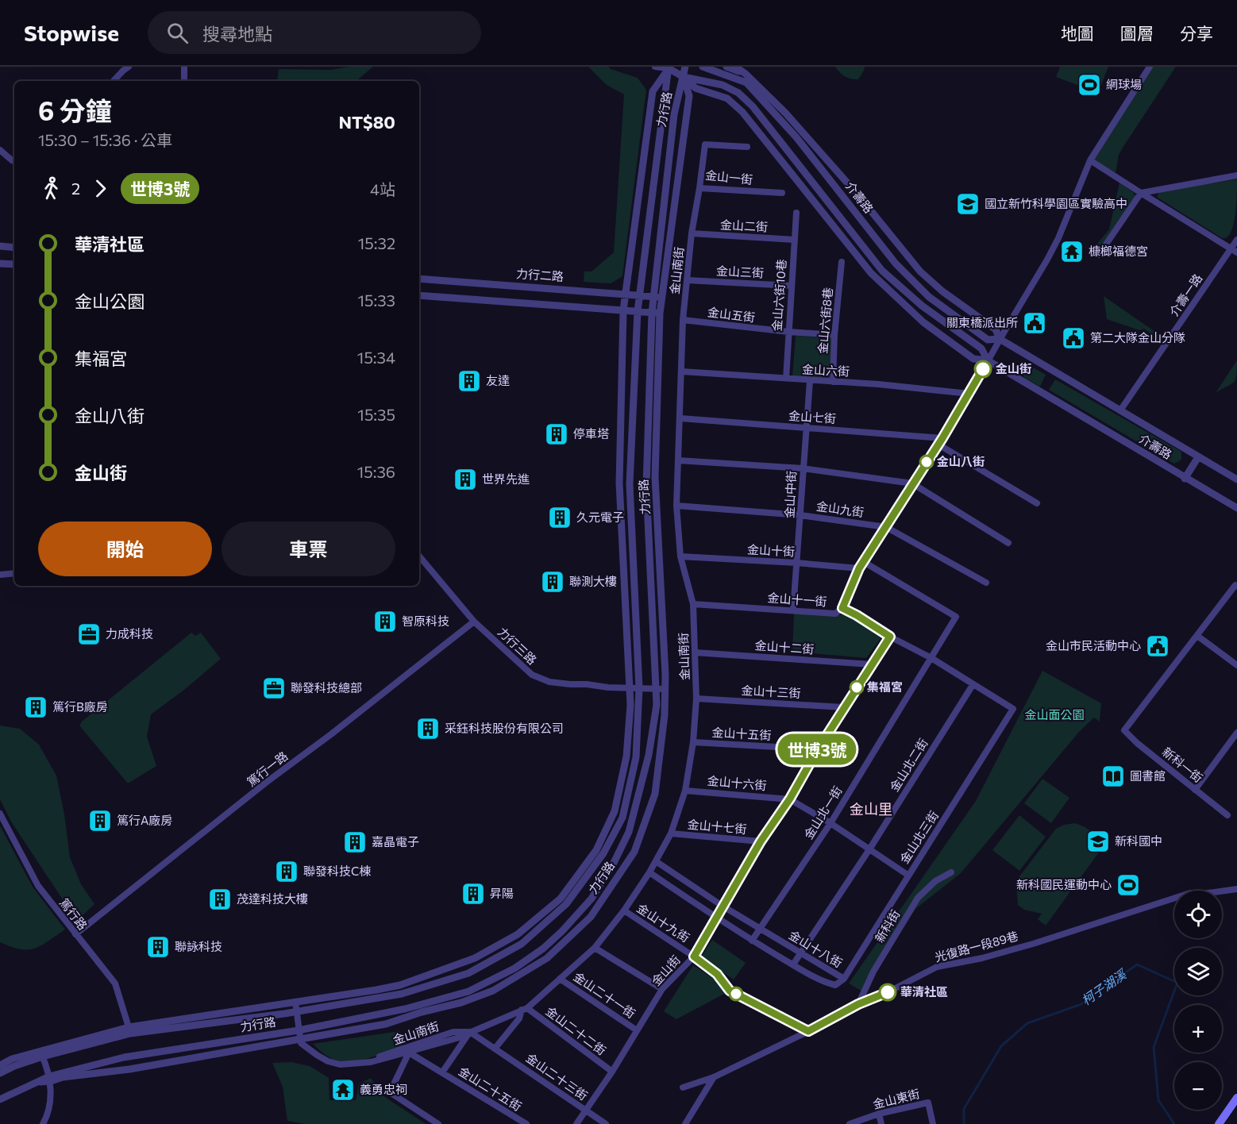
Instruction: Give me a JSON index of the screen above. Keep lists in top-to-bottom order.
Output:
{
  "streets": {
    "street": [
      "力行路",
      "金山一街",
      "介壽路",
      "金山二街",
      "金山南街",
      "金山三街",
      "力行二路",
      "金山六街10巷",
      "介壽一路",
      "金山五街",
      "金山六街8巷",
      "金山六街",
      "金山七街",
      "金山中街",
      "金山九街",
      "金山十街",
      "金山十一街",
      "力行三路",
      "金山十二街",
      "金山十三街",
      "金山十五街",
      "金山北二街",
      "新科一街",
      "篤行一路",
      "金山十六街",
      "金山北一街",
      "金山十七街",
      "金山北三街",
      "篤行路",
      "金山十九街",
      "新科街",
      "光復路一段89巷",
      "金山十八街",
      "金山街",
      "金山二十一街",
      "金山二十二街",
      "金山二十三街",
      "金山二十五街",
      "金山東街"
    ]
  },
  "crossings": [
    ["力行路", "介壽路"],
    ["力行路", "金山南街"],
    ["力行路", "力行二路"],
    ["力行路", "力行三路"],
    ["力行路", "篤行路"],
    ["金山一街", "金山南街"],
    ["介壽路", "介壽一路"],
    ["金山二街", "金山南街"],
    ["金山二街", "金山六街10巷"],
    ["金山南街", "金山三街"],
    ["金山南街", "金山五街"],
    ["金山南街", "金山六街"],
    ["金山南街", "金山七街"],
    ["金山南街", "金山九街"],
    ["金山南街", "金山十街"],
    ["金山南街", "金山十一街"],
    ["金山南街", "金山十二街"],
    ["金山南街", "金山十三街"],
    ["金山南街", "金山十五街"],
    ["金山南街", "金山十六街"],
    ["金山南街", "金山十七街"],
    ["金山南街", "金山十九街"],
    ["金山南街", "金山十八街"],
    ["金山南街", "金山二十一街"],
    ["金山南街", "金山二十二街"],
    ["金山南街", "金山二十三街"],
    ["金山南街", "金山二十五街"],
    ["金山三街", "金山六街10巷"],
    ["金山六街10巷", "金山五街"],
    ["金山六街10巷", "金山六街"],
    ["金山五街", "金山六街8巷"],
    ["金山六街8巷", "金山六街"],
    ["金山六街", "金山中街"],
    ["金山七街", "金山中街"],
    ["金山中街", "金山九街"],
    ["金山中街", "金山十街"],
    ["金山中街", "金山十一街"],
    ["金山十一街", "金山北二街"],
    ["金山十一街", "金山北一街"],
    ["金山十一街", "金山北三街"],
    ["金山十一街", "金山街"],
    ["力行三路", "篤行一路"],
    ["金山十二街", "金山街"],
    ["金山十三街", "金山街"],
    ["金山十五街", "金山街"],
    ["金山北二街", "金山十六街"],
    ["金山北二街", "金山十八街"],
    ["篤行一路", "篤行路"],
    ["金山十六街", "金山北一街"],
    ["金山十六街", "金山北三街"],
    ["金山十六街", "金山街"],
    ["金山北一街", "金山十八街"],
    ["金山十七街", "金山街"],
    ["金山北三街", "金山十八街"],
    ["金山十九街", "光復路一段89巷"],
    ["金山十九街", "金山街"],
    ["新科街", "光復路一段89巷"],
    ["金山十八街", "金山街"],
    ["金山街", "金山二十一街"],
    ["金山街", "金山二十二街"],
    ["金山街", "金山二十三街"],
    ["金山二十三街", "金山二十五街"]
  ],
  "districts": ["金山里"],
  "water": ["柯子湖溪"],
  "parks": ["金山面公園"],
  "places": {
    "sports": ["網球場", "新科國民運動中心"],
    "school or university": ["國立新竹科學園區實驗高中", "新科國中"],
    "temple": ["槺榔福德宮", "義勇忠祠"],
    "public building": ["關東橋派出所", "第二大隊金山分隊", "金山市民活動中心"],
    "other": [
      "金山街",
      "金山八街",
      "集福宮",
      "華清社區"
    ],
    "building": [
      "友達",
      "停車塔",
      "世界先進",
      "久元電子",
      "聯測大樓",
      "智原科技",
      "篤行B廠房",
      "采鈺科技股份有限公司",
      "篤行A廠房",
      "嘉晶電子",
      "聯發科技C棟",
      "昇陽",
      "茂達科技大樓",
      "聯詠科技"
    ],
    "office": ["力成科技", "聯發科技總部"],
    "library": ["圖書館"]
  },
  "lines": ["bus line 世博3號"],
  "page": {
    "header": "Stopwise",
    "search": "搜尋地點",
    "nav": ["地圖", "圖層", "分享"],
    "on_map": "世博3號",
    "heading": ["6 分鐘", "15:30 – 15:36 · 公車", "NT$80"],
    "legs": ["2", "世博3號", "4站"],
    "list": [
      {
        "name": "華清社區",
        "value": "15:32"
      },
      {
        "name": "金山公園",
        "value": "15:33"
      },
      {
        "name": "集福宮",
        "value": "15:34"
      },
      {
        "name": "金山八街",
        "value": "15:35"
      },
      {
        "name": "金山街",
        "value": "15:36"
      }
    ],
    "buttons": ["開始", "車票"],
    "map_buttons": ["+", "−"]
  }
}
